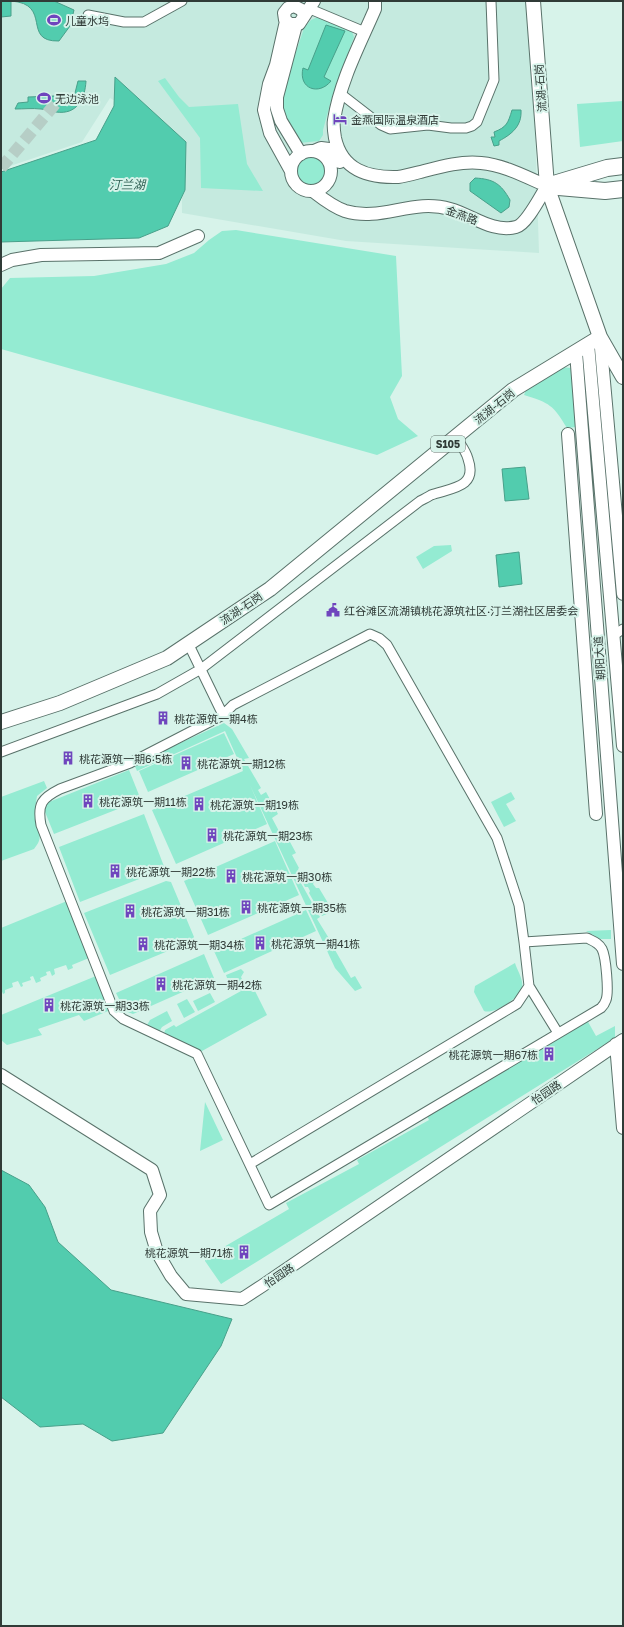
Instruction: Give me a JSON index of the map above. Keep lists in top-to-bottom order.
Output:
{
  "streets": {
    "main road": ["流湖-石岗", "S105"],
    "street": ["金燕路", "朝阳大道", "怡园路"]
  },
  "crossings": [
    ["流湖-石岗", "金燕路"],
    ["流湖-石岗", "朝阳大道"]
  ],
  "water": ["汀兰湖"],
  "places": {
    "sports": ["儿童水坞", "无边泳池"],
    "hotel": ["金燕国际温泉酒店"],
    "public building": ["红谷滩区流湖镇桃花源筑社区·汀兰湖社区居委会"],
    "building": [
      "桃花源筑一期4栋",
      "桃花源筑一期6·5栋",
      "桃花源筑一期12栋",
      "桃花源筑一期11栋",
      "桃花源筑一期19栋",
      "桃花源筑一期23栋",
      "桃花源筑一期22栋",
      "桃花源筑一期30栋",
      "桃花源筑一期35栋",
      "桃花源筑一期31栋",
      "桃花源筑一期41栋",
      "桃花源筑一期34栋",
      "桃花源筑一期42栋",
      "桃花源筑一期33栋",
      "桃花源筑一期67栋",
      "桃花源筑一期71栋"
    ]
  }
}
